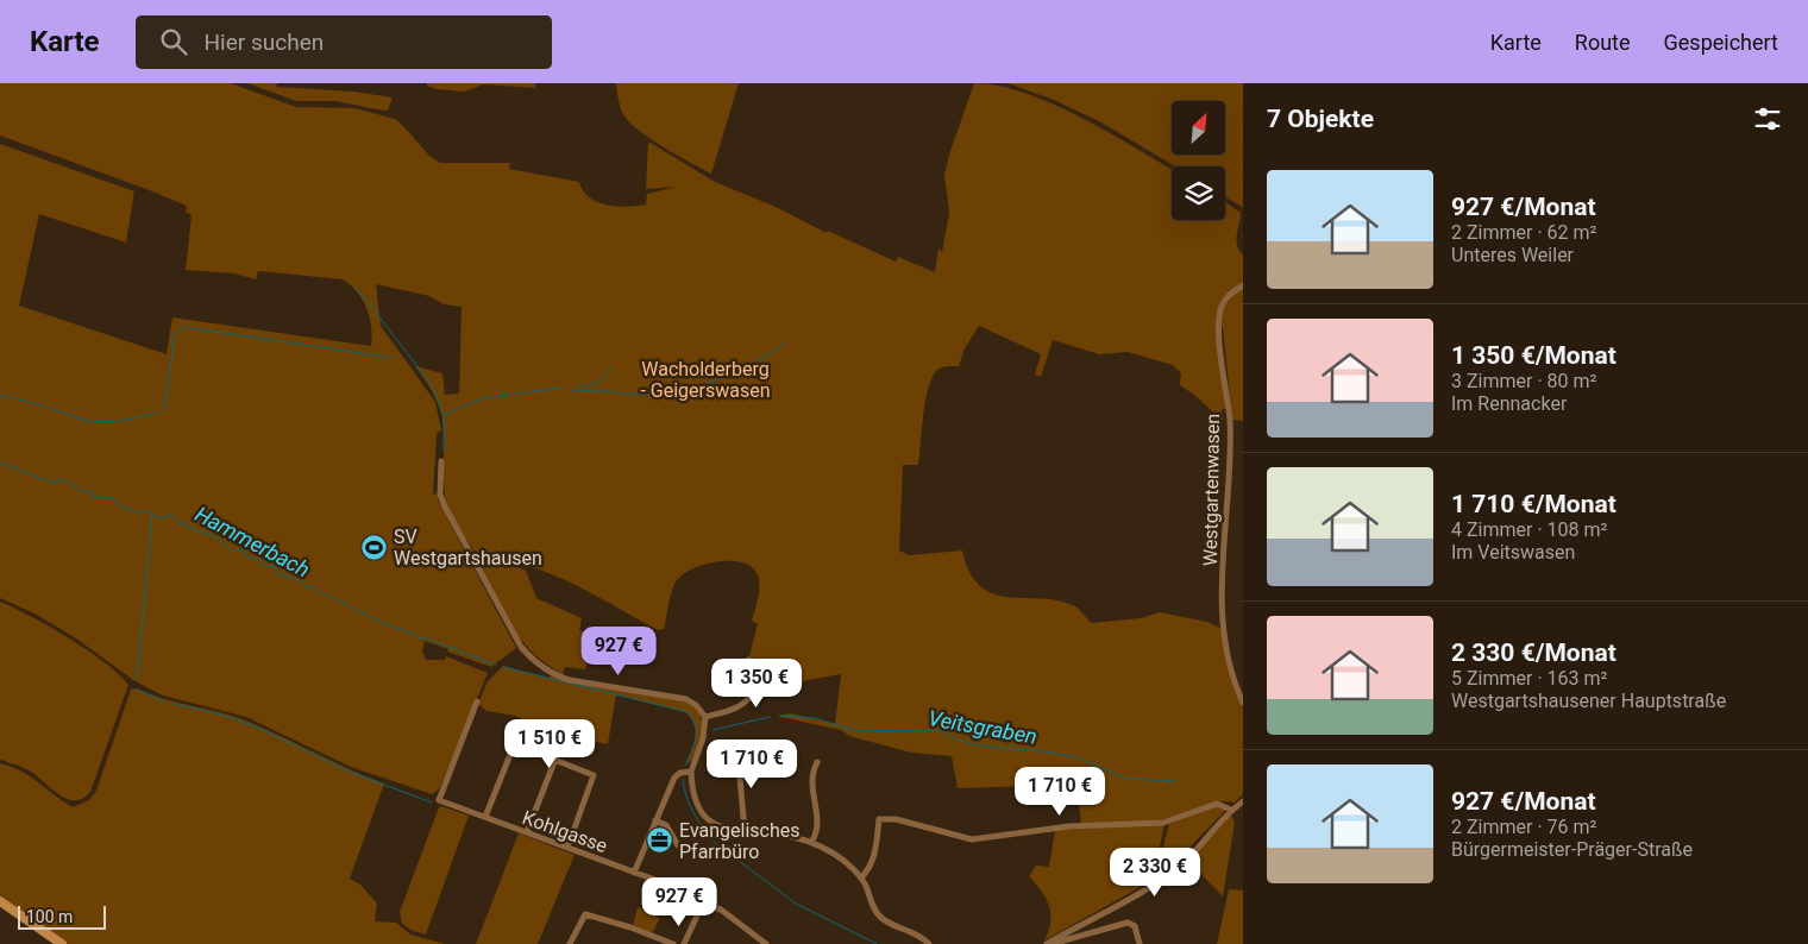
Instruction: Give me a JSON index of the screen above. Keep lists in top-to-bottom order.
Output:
{
  "streets": {
    "street": ["Westgartenwasen", "Kohlgasse"]
  },
  "water": ["Hammerbach", "Veitsgraben"],
  "parks": ["Wacholderberg - Geigerswasen"],
  "places": {
    "sports": ["SV Westgartshausen"],
    "office": ["Evangelisches Pfarrbüro"]
  },
  "scale_bar": "100 m",
  "north": "top right",
  "page": {
    "header": "Karte",
    "search": "Hier suchen",
    "nav": ["Karte", "Route", "Gespeichert"],
    "heading": "7 Objekte",
    "list": [
      {
        "name": "927 €/Monat",
        "note": "2 Zimmer · 62 m² · Unteres Weiler"
      },
      {
        "name": "1 350 €/Monat",
        "note": "3 Zimmer · 80 m² · Im Rennacker"
      },
      {
        "name": "1 710 €/Monat",
        "note": "4 Zimmer · 108 m² · Im Veitswasen"
      },
      {
        "name": "2 330 €/Monat",
        "note": "5 Zimmer · 163 m² · Westgartshausener Hauptstraße"
      },
      {
        "name": "927 €/Monat",
        "note": "2 Zimmer · 76 m² · Bürgermeister-Präger-Straße"
      }
    ],
    "price": [
      "927 €",
      "1 350 €",
      "1 510 €",
      "1 710 €",
      "1 710 €",
      "2 330 €",
      "927 €"
    ],
    "scale": "100 m"
  }
}
